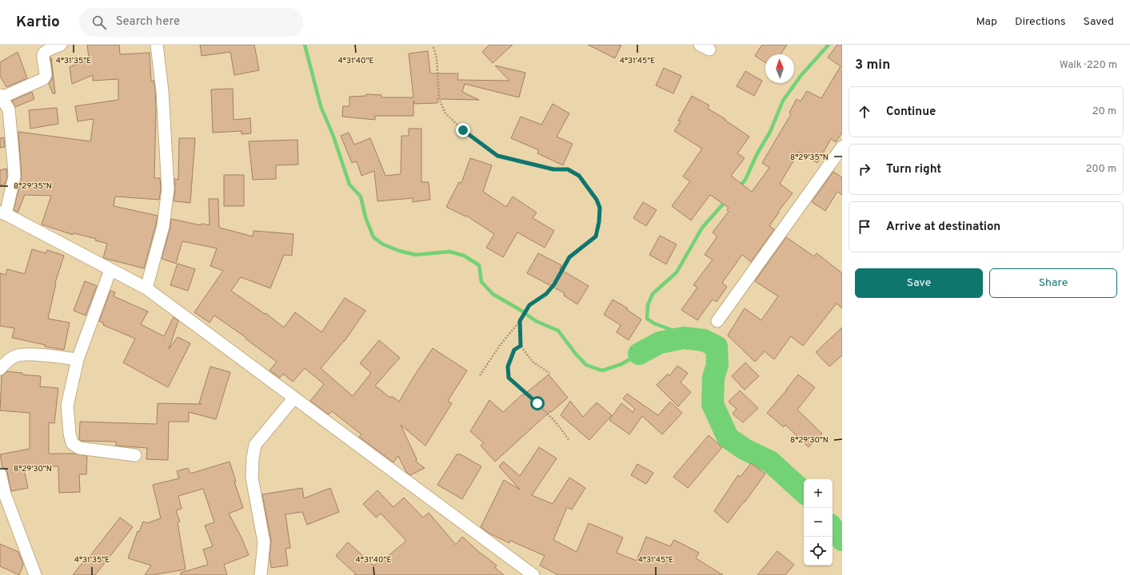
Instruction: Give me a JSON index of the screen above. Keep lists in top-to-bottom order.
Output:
{
  "north": "top",
  "page": {
    "header": "Kartio",
    "search": "Search here",
    "nav": ["Map", "Directions", "Saved"],
    "heading": ["3 min", "Walk · 220 m"],
    "list": [
      ["Continue", "20 m"],
      ["Turn right", "200 m"],
      "Arrive at destination"
    ],
    "buttons": ["Save", "Share"],
    "map_buttons": ["+", "−"]
  },
  "coordinates": [
    "4°31'35\"E",
    "4°31'40\"E",
    "4°31'45\"E",
    "8°29'35\"N",
    "8°29'30\"N"
  ]
}
